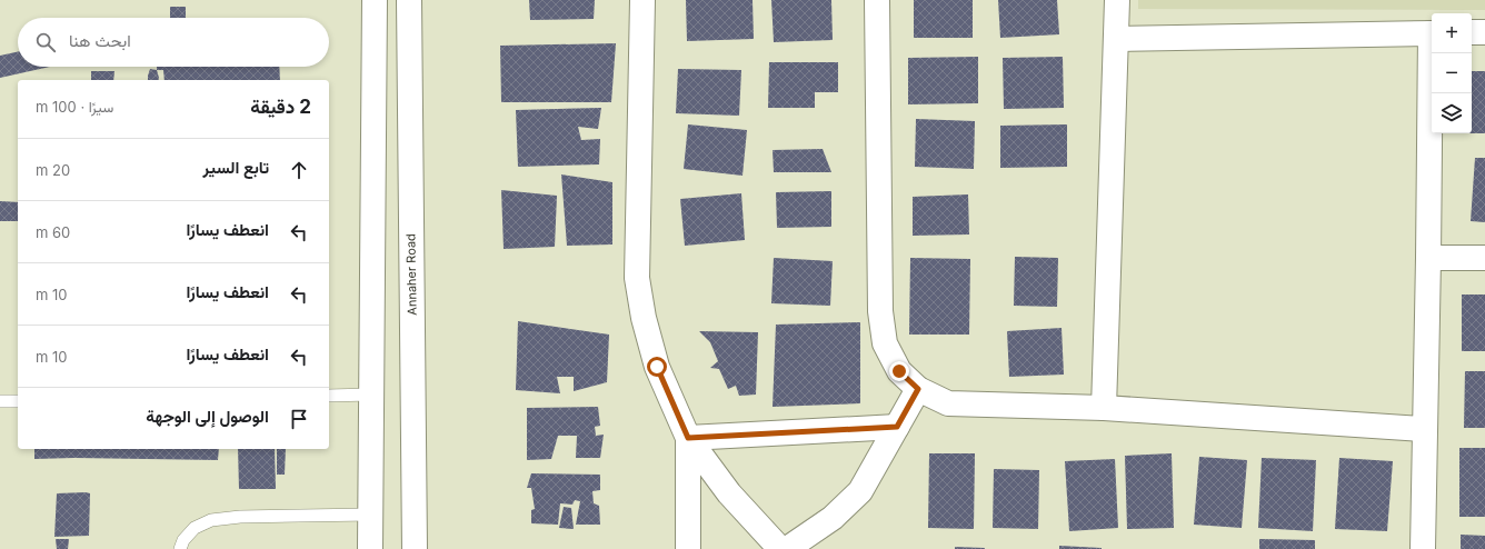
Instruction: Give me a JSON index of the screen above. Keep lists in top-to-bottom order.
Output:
{
  "streets": {
    "street": ["Annaher Road"]
  },
  "page": {
    "map_buttons": ["+", "−"],
    "search": "ابحث هنا",
    "heading": ["2 دقيقة", "سيرًا · 100 m"],
    "list": [
      ["تابع السير", "20 m"],
      ["انعطف يسارًا", "60 m"],
      ["انعطف يسارًا", "10 m"],
      ["انعطف يسارًا", "10 m"],
      "الوصول إلى الوجهة"
    ]
  }
}
